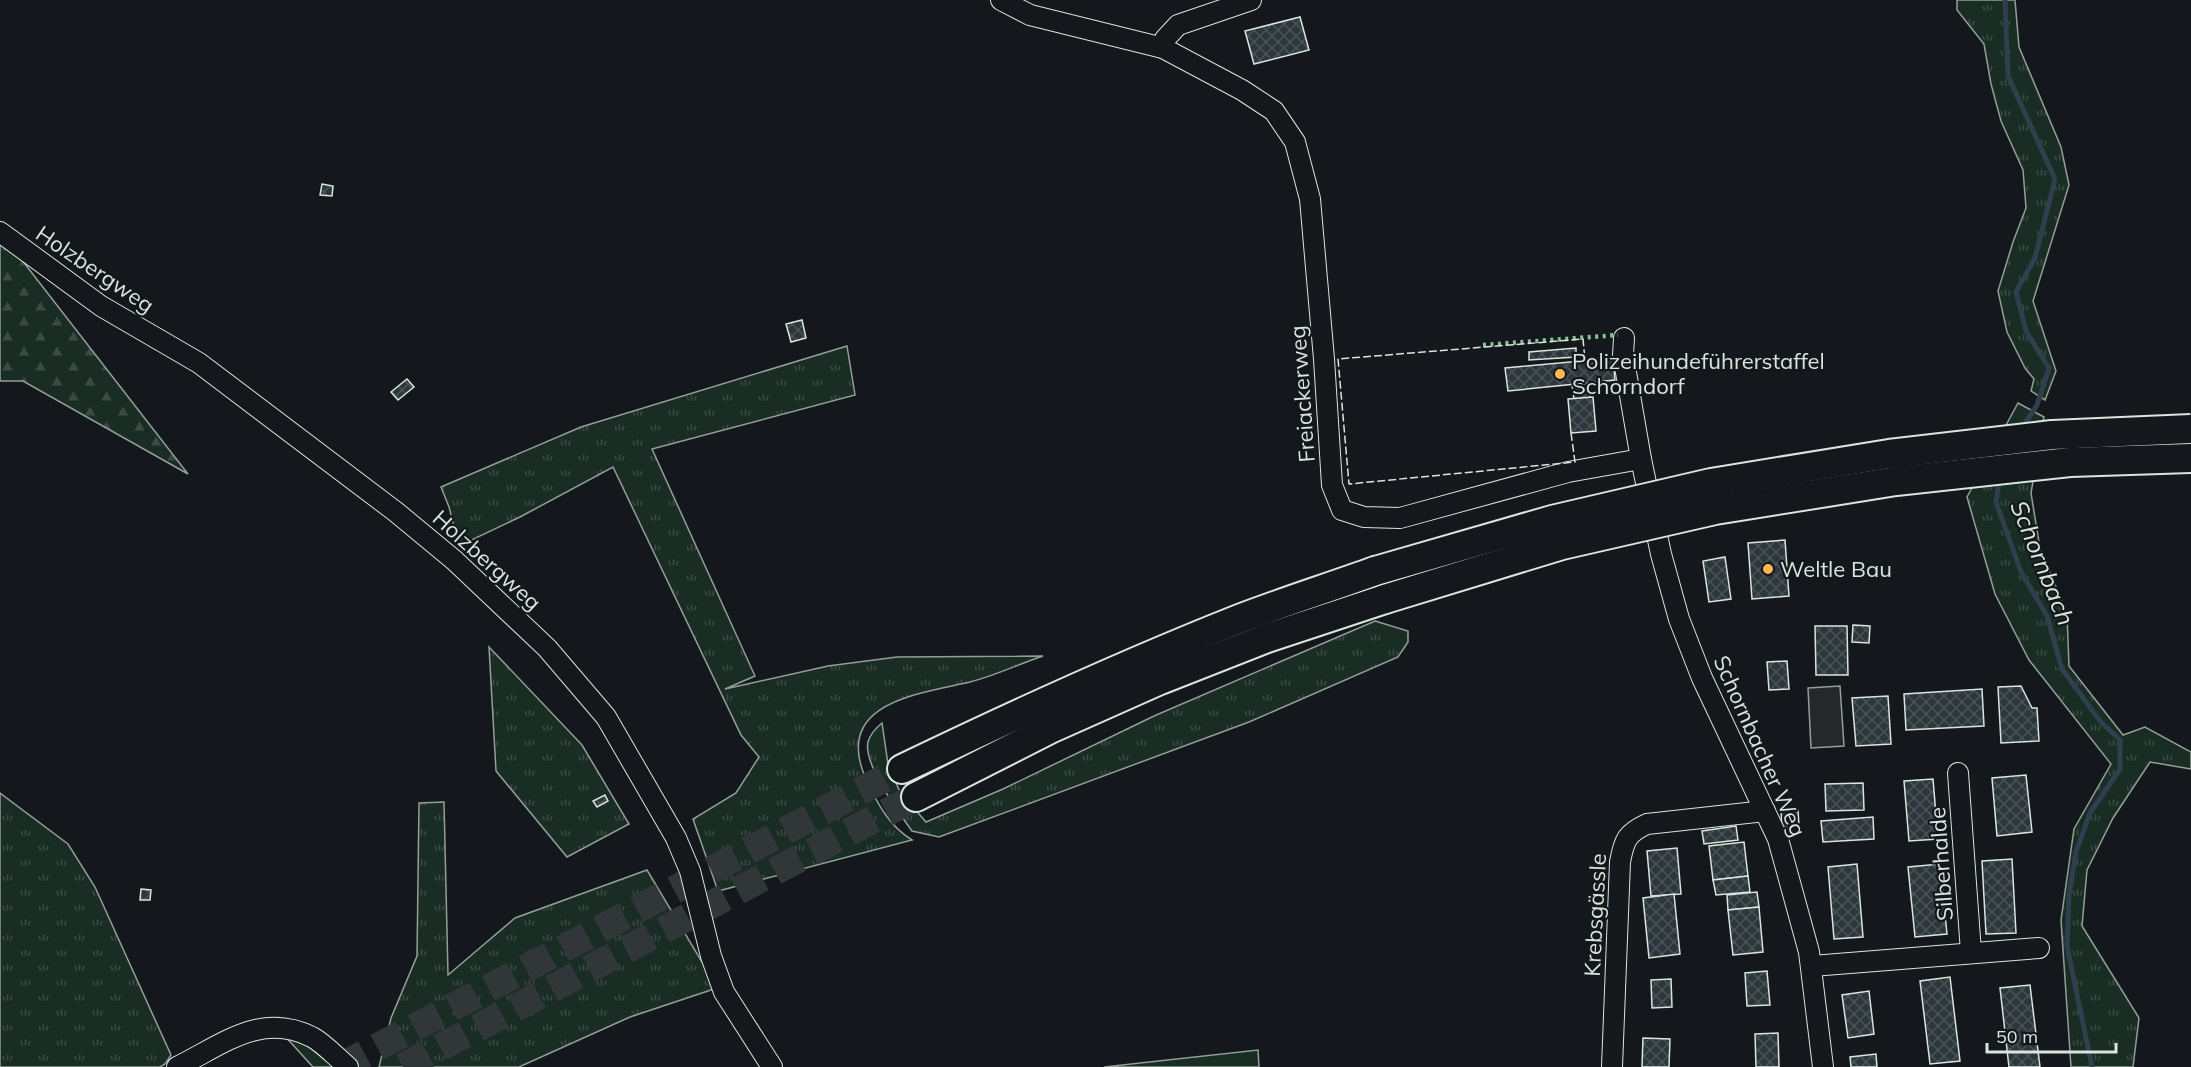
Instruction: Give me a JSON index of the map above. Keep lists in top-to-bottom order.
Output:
{
  "streets": {
    "street": [
      "Holzbergweg",
      "Freiackerweg",
      "Schornbacher Weg",
      "Silberhalde",
      "Krebsgässle"
    ]
  },
  "crossings": [
    ["Freiackerweg", "Schornbacher Weg"],
    ["Schornbacher Weg", "Silberhalde"],
    ["Schornbacher Weg", "Krebsgässle"]
  ],
  "water": ["Schornbach"],
  "places": ["Polizeihundeführerstaffel Schorndorf", "Weltle Bau"],
  "scale_bar": "50 m"
}
